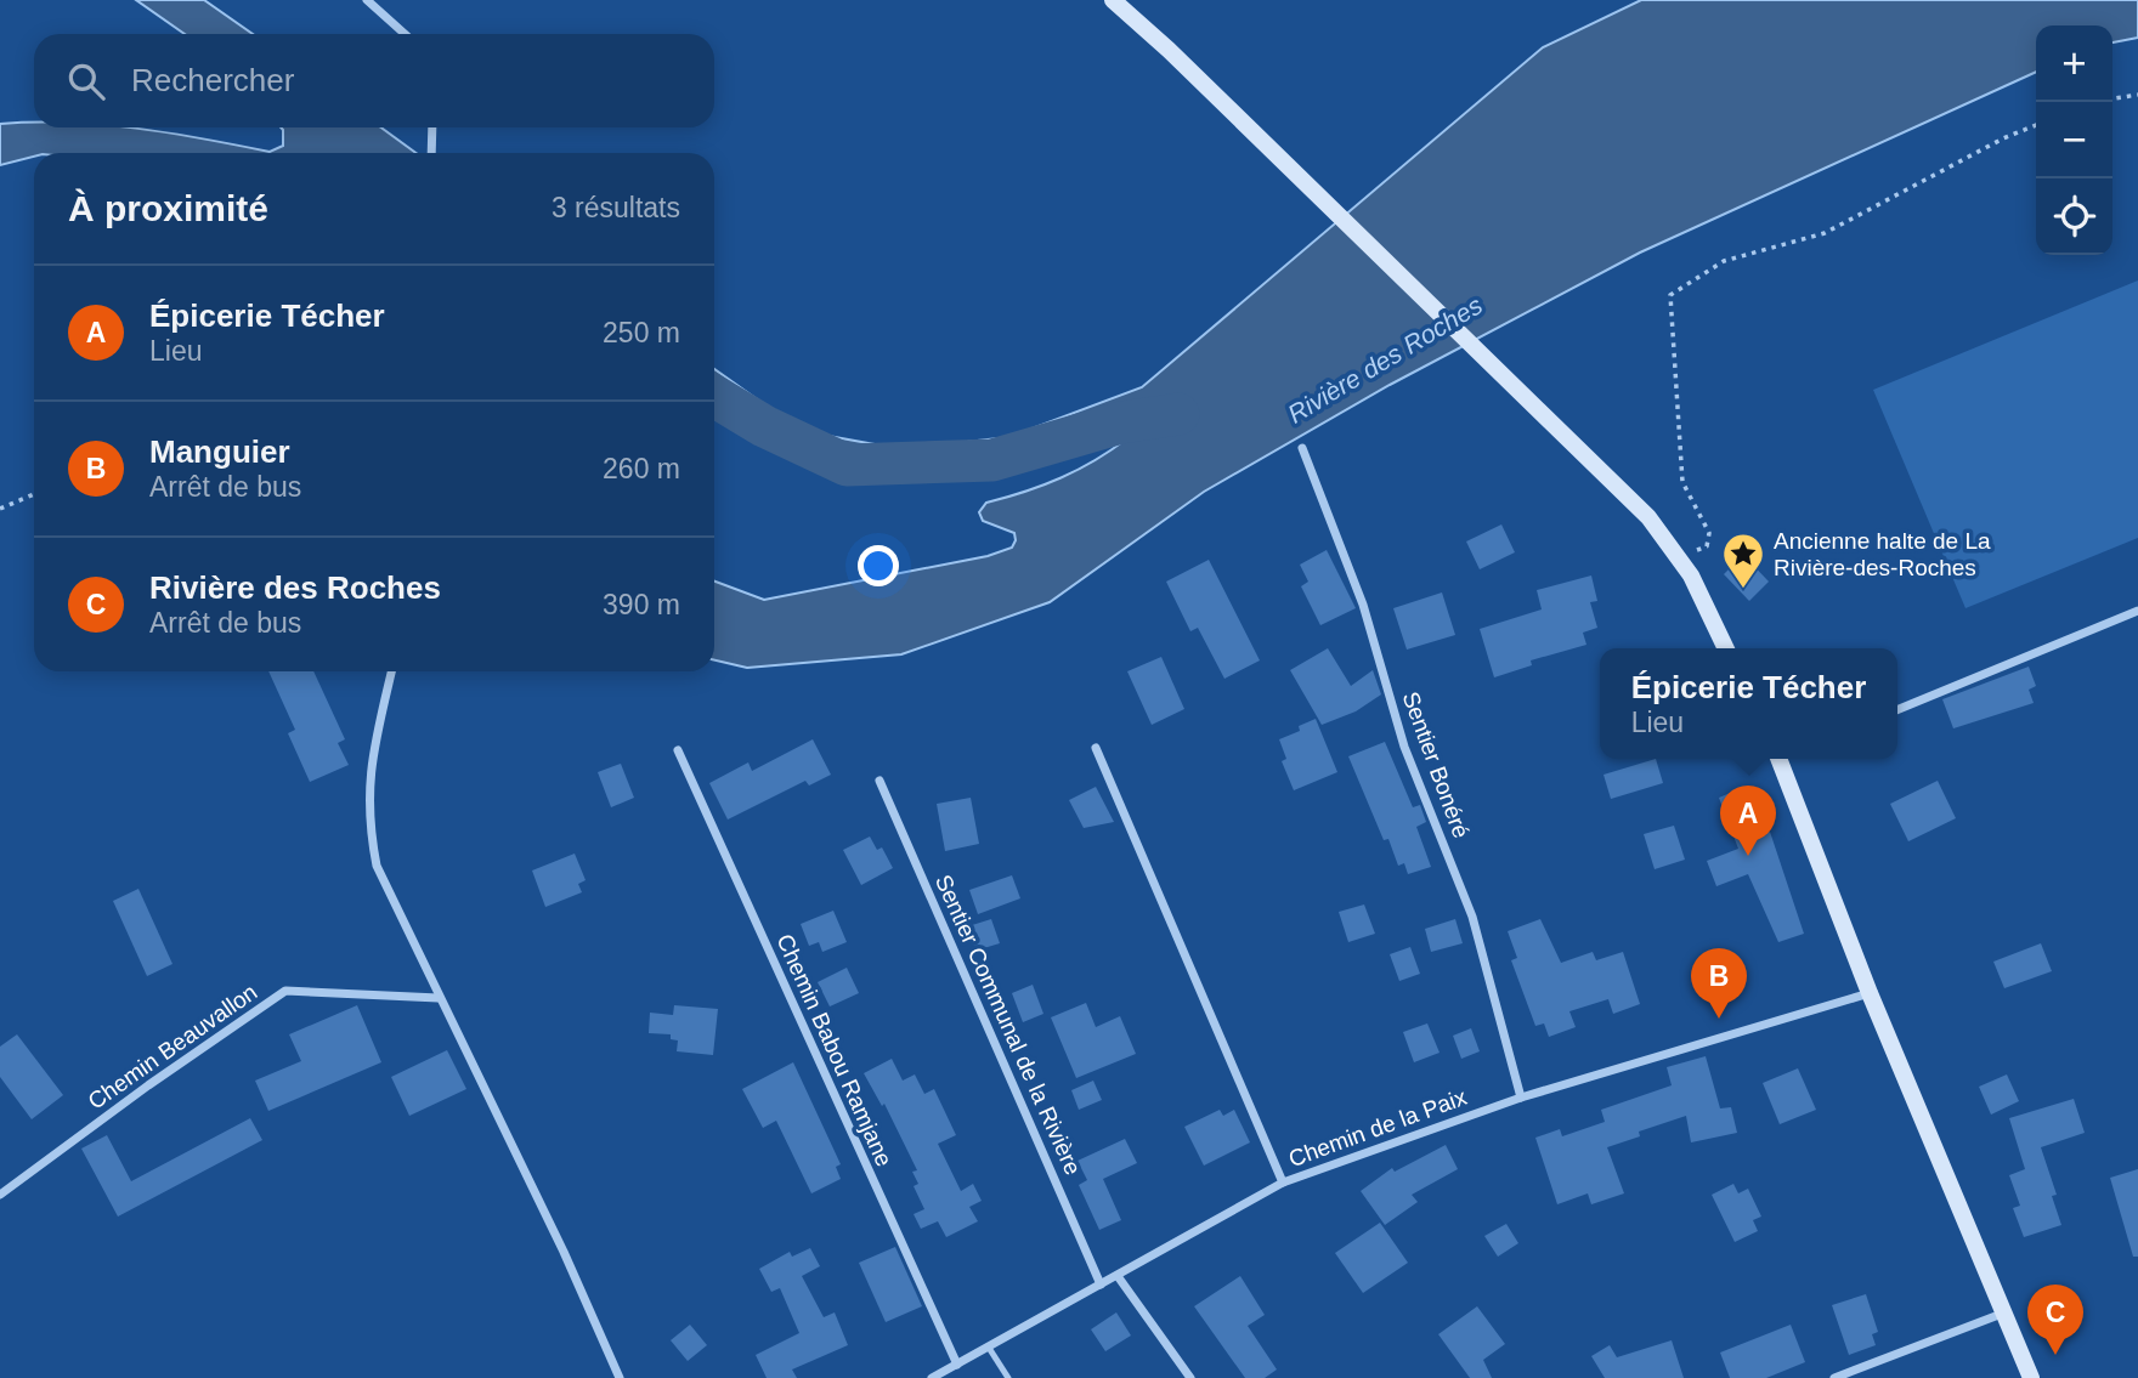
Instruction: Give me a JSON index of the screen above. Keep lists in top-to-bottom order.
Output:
{
  "streets": {
    "street": [
      "Sentier Bonéré",
      "Sentier Communal de la Rivière",
      "Chemin Beauvallon",
      "Chemin Babou Ramjane",
      "Chemin de la Paix"
    ]
  },
  "crossings": [
    ["Sentier Bonéré", "Chemin de la Paix"],
    ["Sentier Communal de la Rivière", "Chemin de la Paix"],
    ["Chemin Babou Ramjane", "Chemin de la Paix"]
  ],
  "water": ["Rivière des Roches"],
  "places": {
    "place": ["Ancienne halte de La Rivière-des-Roches"]
  },
  "page": {
    "map_buttons": ["+", "−"],
    "search": "Rechercher",
    "heading": ["À proximité", "3 résultats"],
    "list": [
      {
        "mark": "A",
        "name": "Épicerie Técher",
        "note": "Lieu",
        "value": "250 m"
      },
      {
        "mark": "B",
        "name": "Manguier",
        "note": "Arrêt de bus",
        "value": "260 m"
      },
      {
        "mark": "C",
        "name": "Rivière des Roches",
        "note": "Arrêt de bus",
        "value": "390 m"
      }
    ],
    "popup": ["Épicerie Técher", "Lieu"],
    "pins": ["A", "B", "C"]
  }
}
